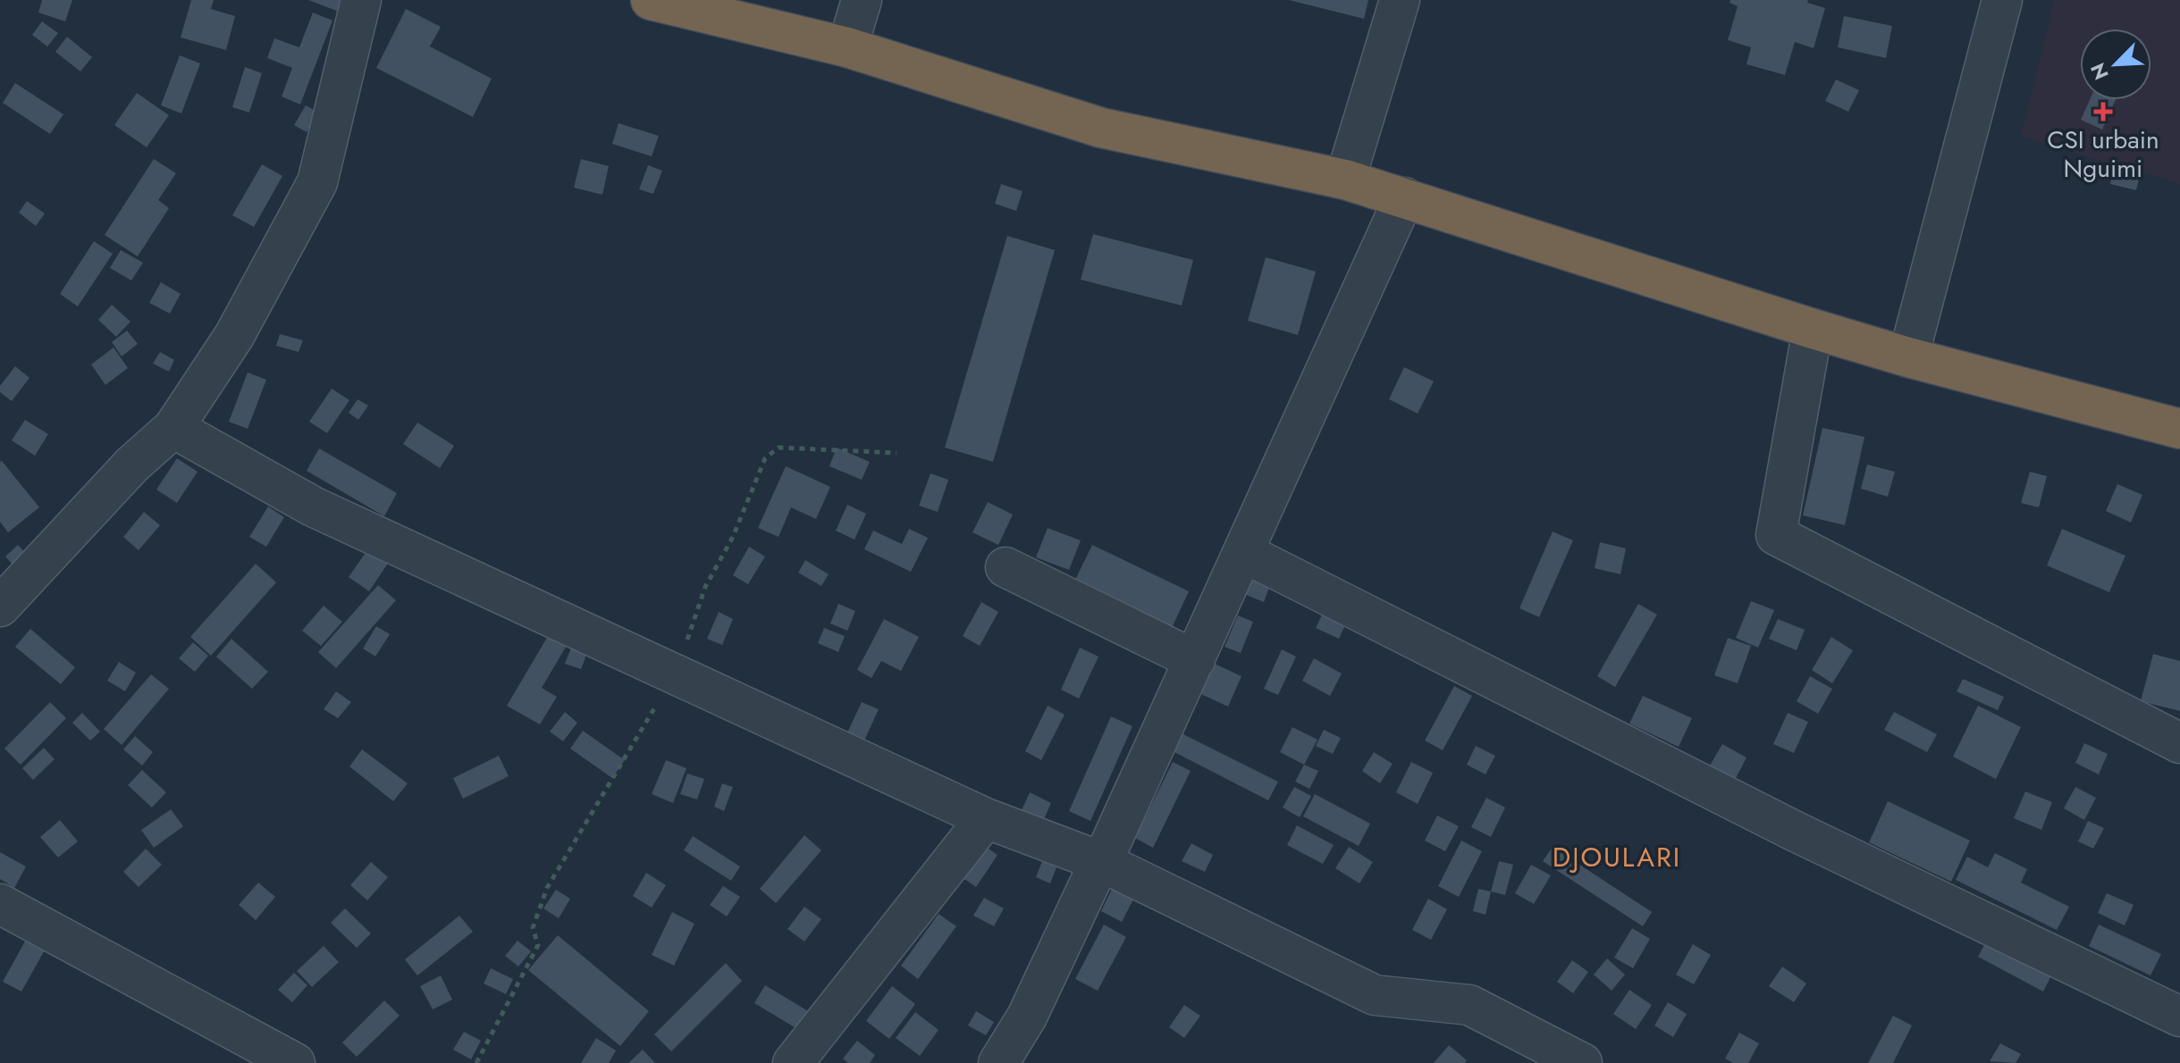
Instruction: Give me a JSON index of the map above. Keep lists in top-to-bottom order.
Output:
{
  "districts": ["DJOULARI"],
  "places": {
    "health": ["CSI urbain Nguimi"]
  },
  "north": "bottom left"
}
